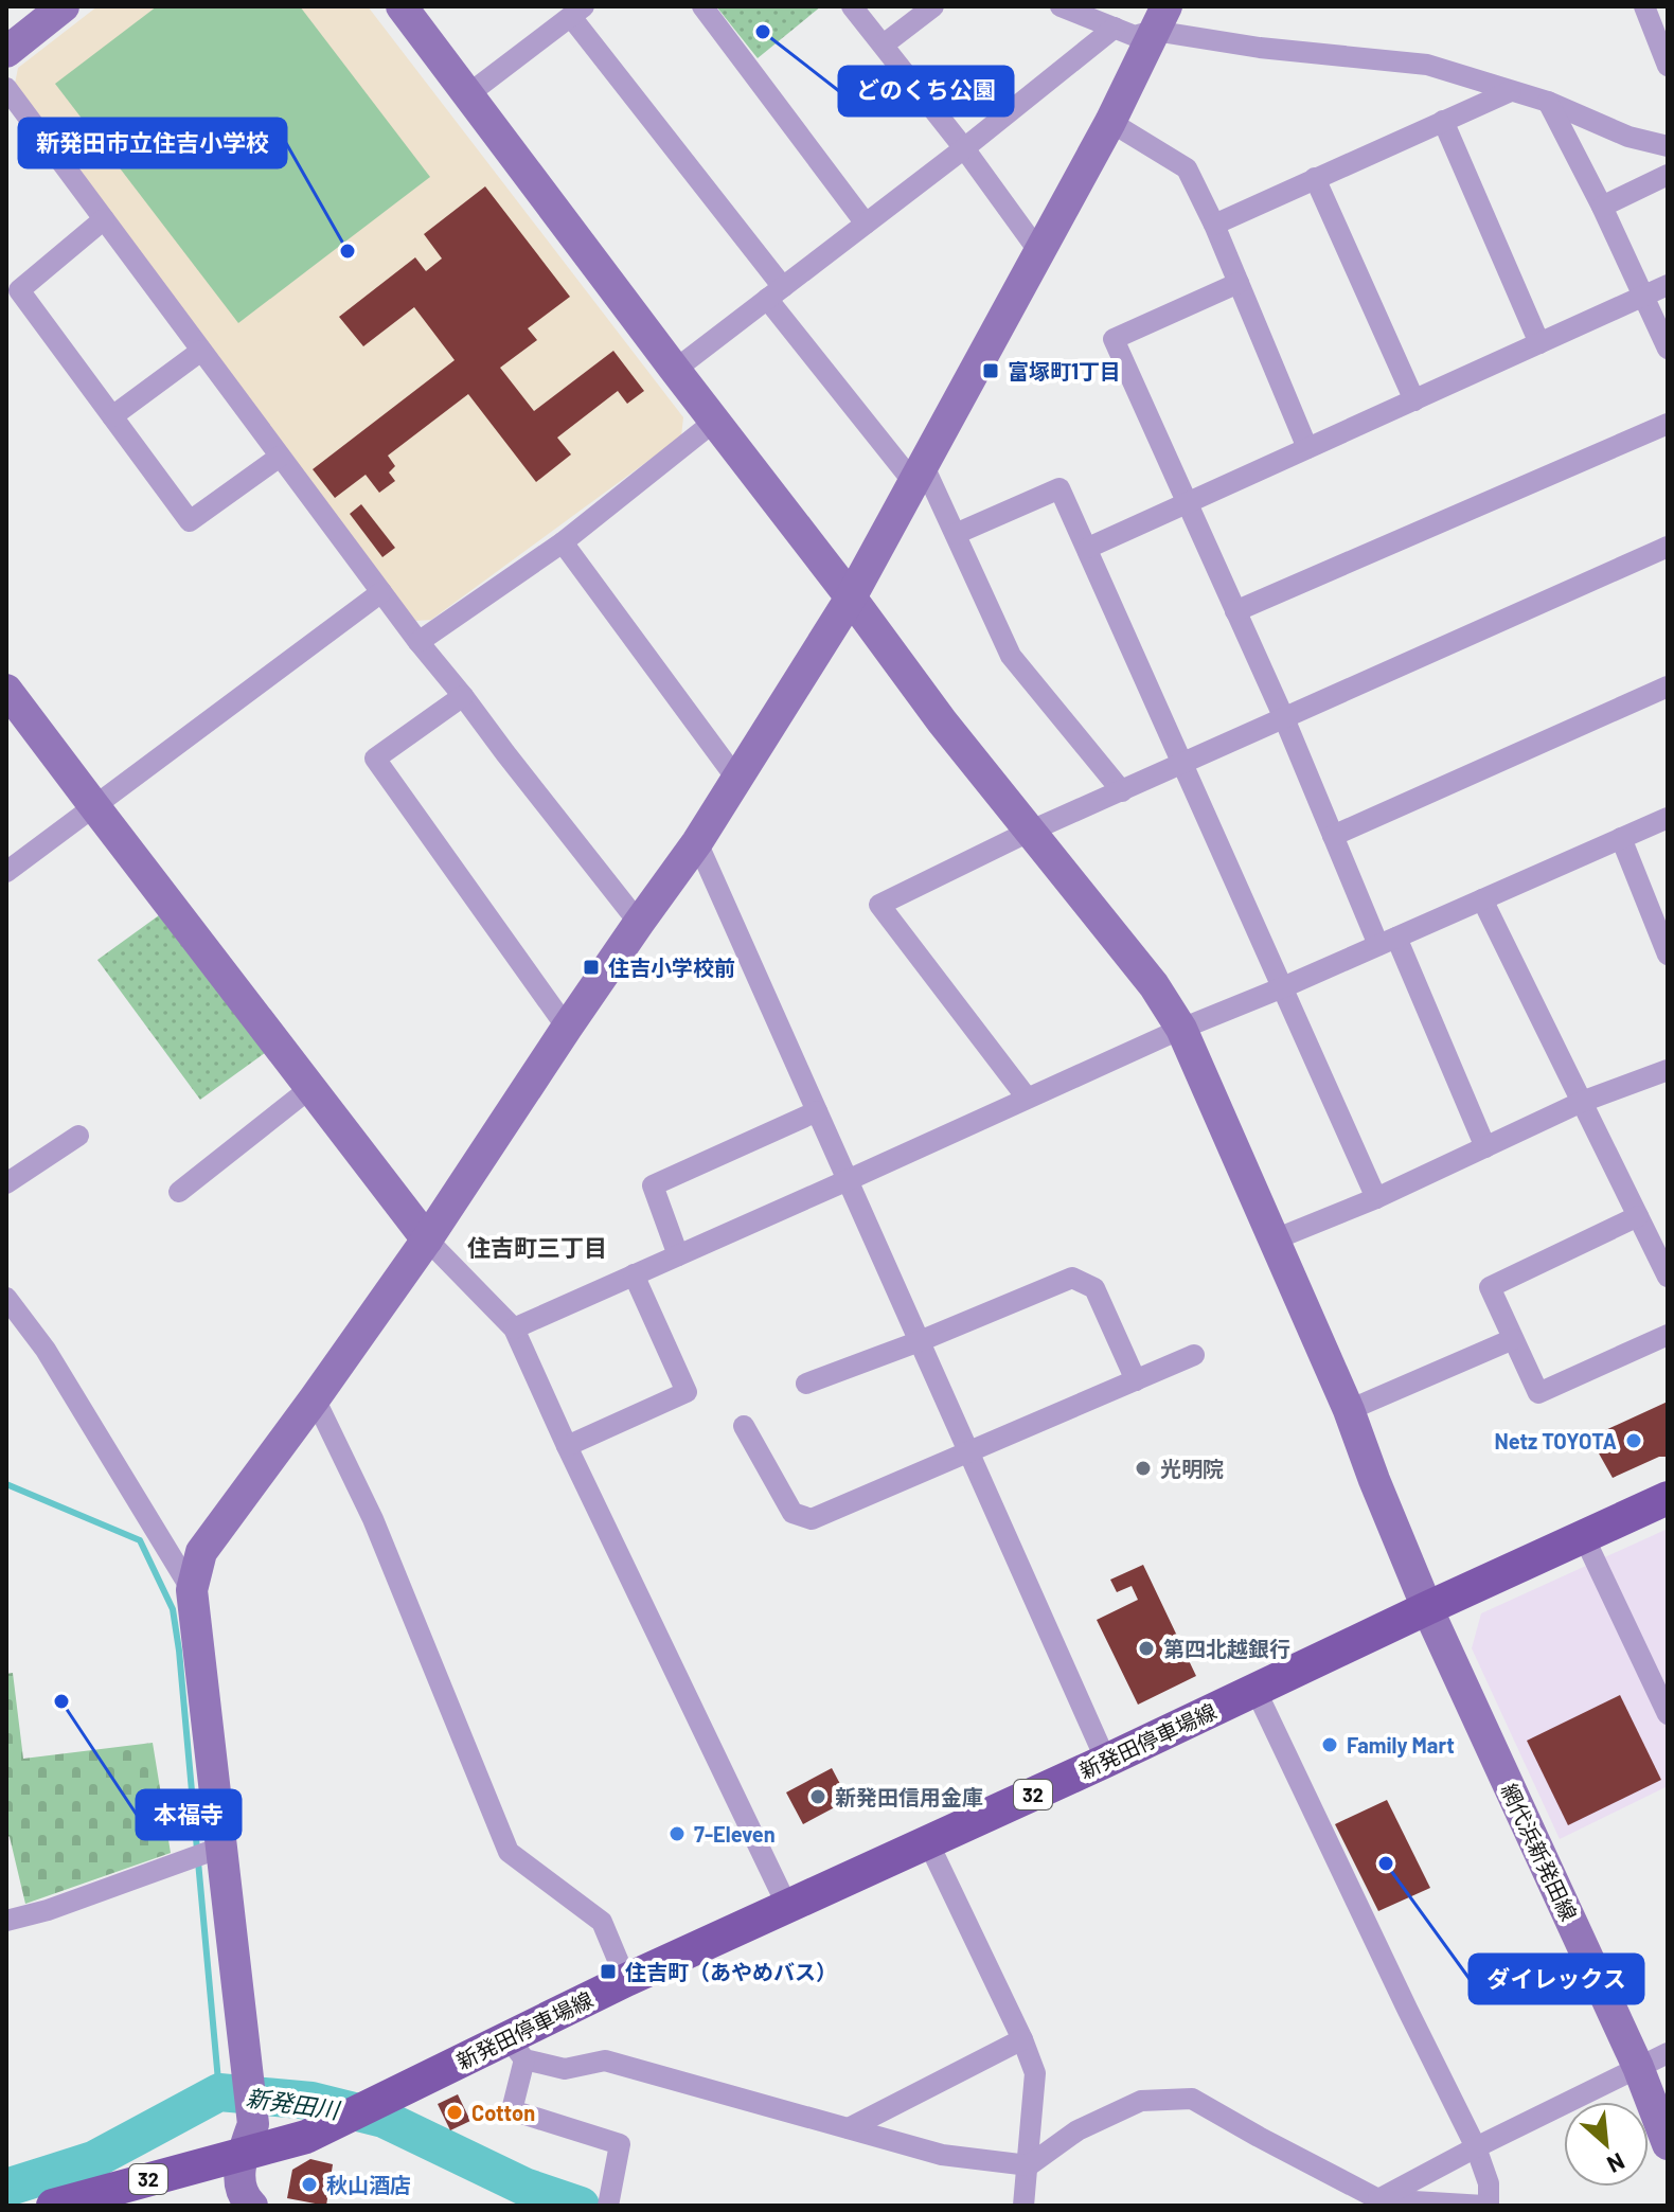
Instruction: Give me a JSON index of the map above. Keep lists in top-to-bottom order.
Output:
{
  "streets": {
    "main road": ["新発田停車場線", "32"],
    "street": ["網代浜新発田線"]
  },
  "crossings": [
    ["新発田停車場線", "32"],
    ["新発田停車場線", "網代浜新発田線"]
  ],
  "districts": ["住吉町三丁目"],
  "water": ["新発田川"],
  "places": {
    "other": [
      "どのくち公園",
      "新発田市立住吉小学校",
      "Netz TOYOTA",
      "光明院",
      "第四北越銀行",
      "本福寺",
      "Family Mart",
      "新発田信用金庫",
      "7-Eleven",
      "ダイレックス",
      "Cotton",
      "秋山酒店"
    ],
    "transit": ["富塚町1丁目", "住吉小学校前", "住吉町（あやめバス）"]
  },
  "north": "bottom right"
}
